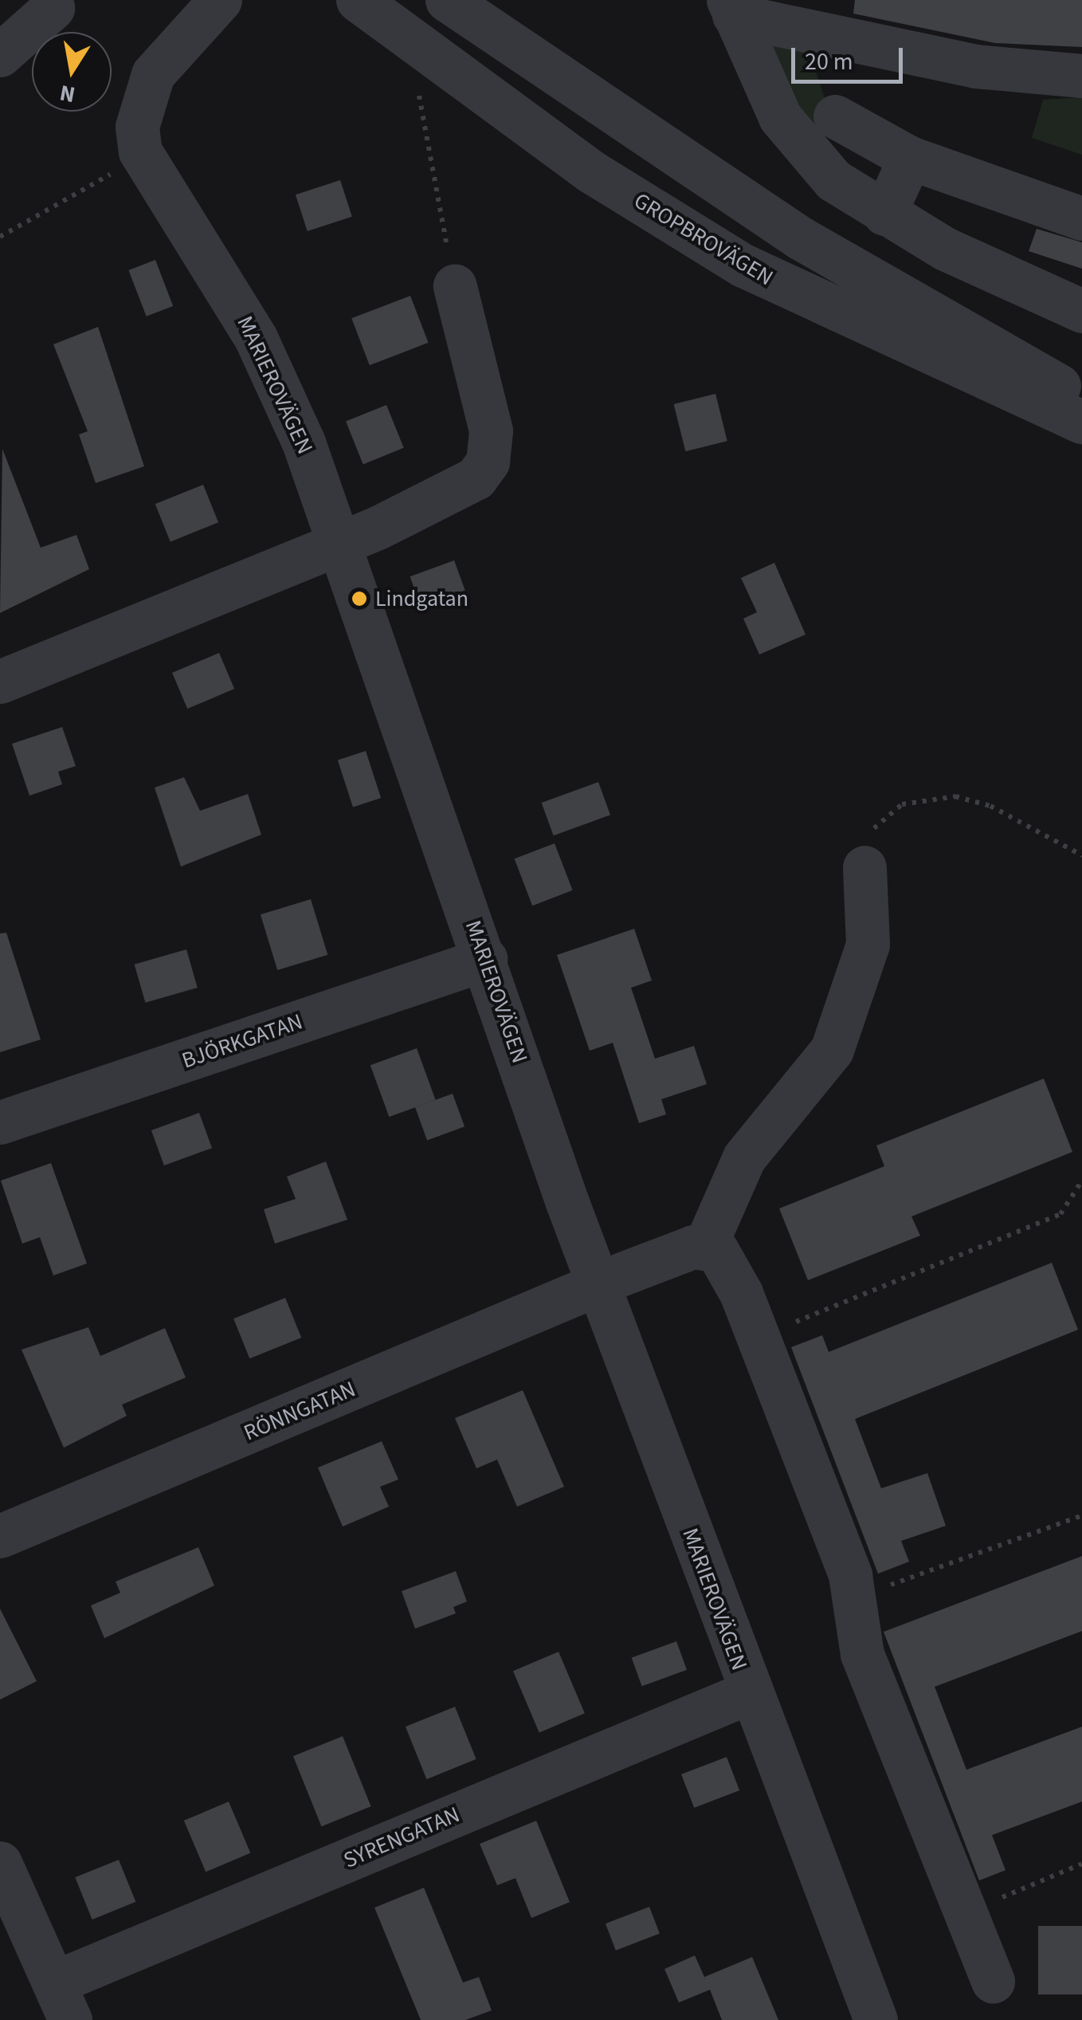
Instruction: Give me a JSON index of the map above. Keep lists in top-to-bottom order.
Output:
{
  "streets": {
    "street": [
      "GROPBROVÄGEN",
      "MARIEROVÄGEN",
      "BJÖRKGATAN",
      "RÖNNGATAN",
      "SYRENGATAN"
    ]
  },
  "crossings": [
    ["MARIEROVÄGEN", "BJÖRKGATAN"],
    ["MARIEROVÄGEN", "RÖNNGATAN"],
    ["MARIEROVÄGEN", "SYRENGATAN"]
  ],
  "places": ["Lindgatan"],
  "scale_bar": "20 m",
  "north": "bottom"
}
